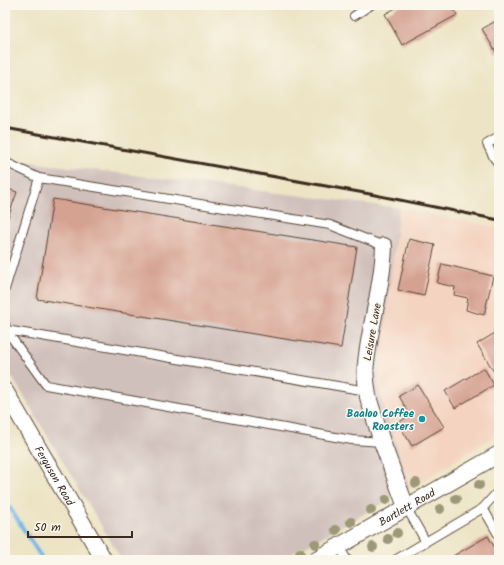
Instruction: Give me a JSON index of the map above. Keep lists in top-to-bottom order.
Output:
{
  "streets": {
    "street": ["Leisure Lane", "Ferguson Road", "Bartlett Road"]
  },
  "crossings": [
    ["Leisure Lane", "Bartlett Road"]
  ],
  "places": ["Baaloo Coffee Roasters"],
  "scale_bar": "50 m"
}
